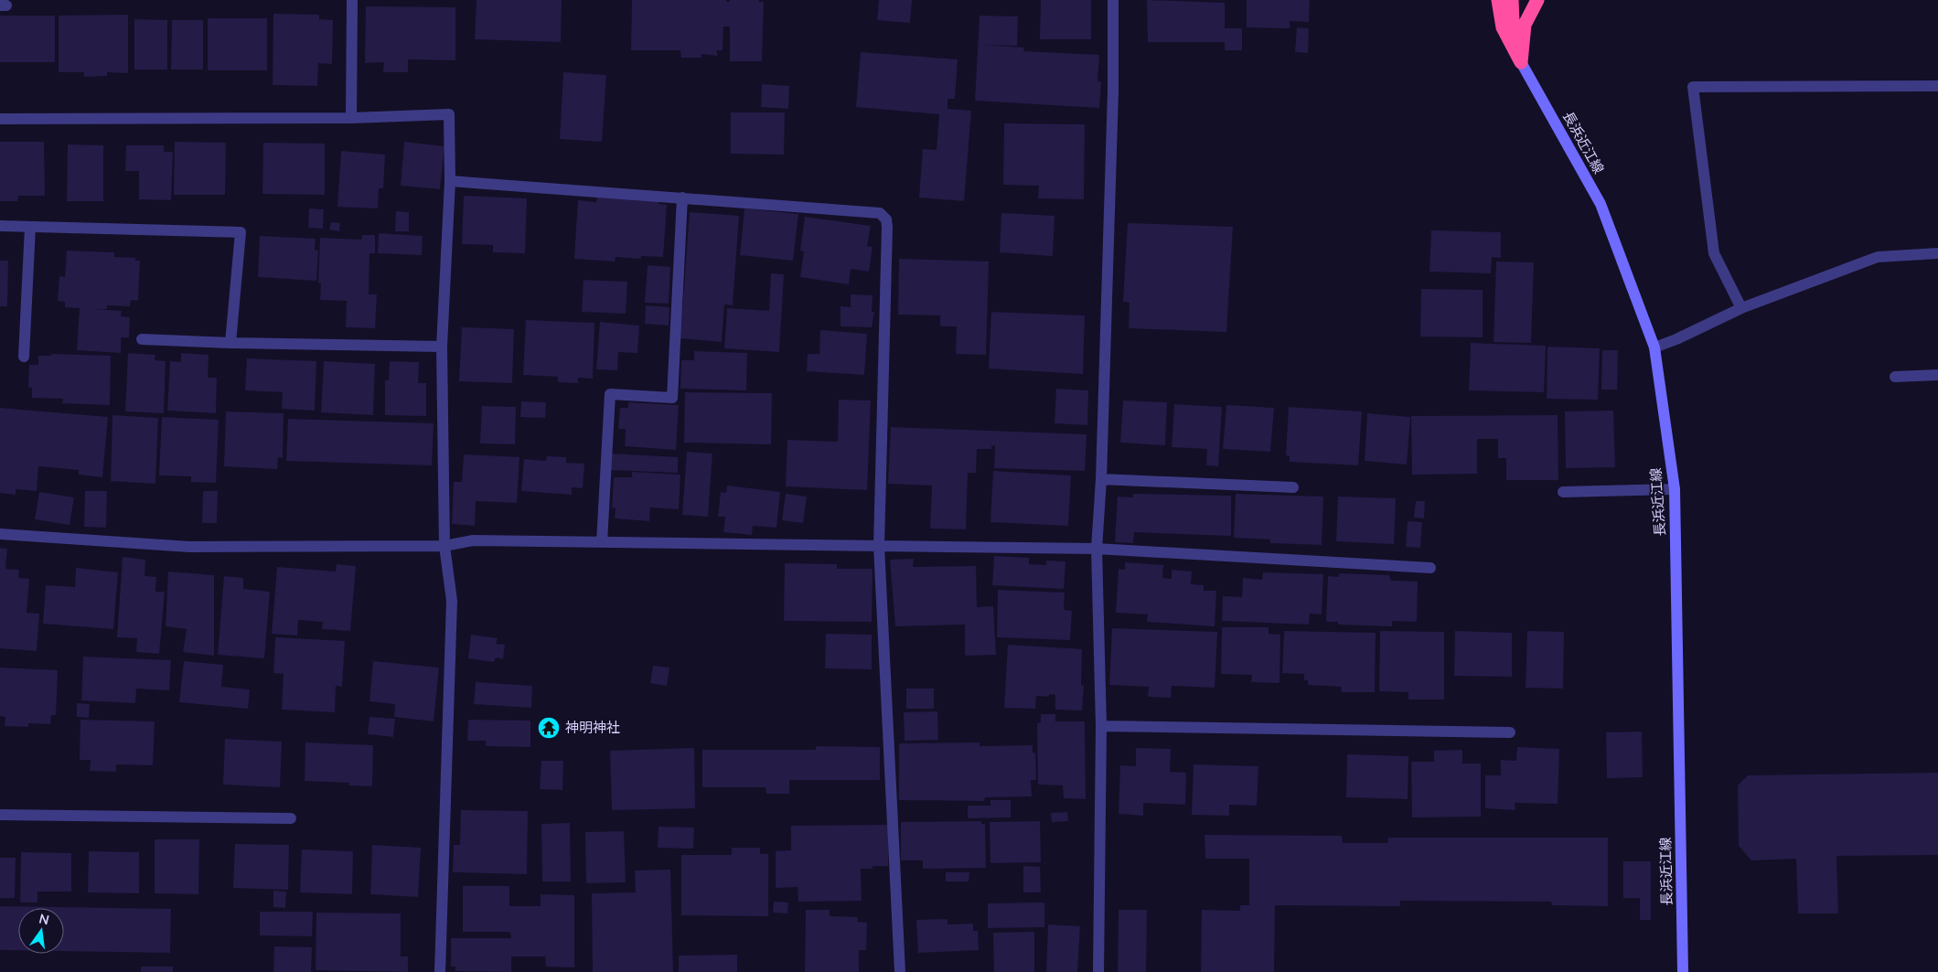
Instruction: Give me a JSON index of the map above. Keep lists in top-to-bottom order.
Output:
{
  "streets": {
    "main road": ["長浜近江線"]
  },
  "places": {
    "temple": ["神明神社"]
  },
  "north": "top"
}
